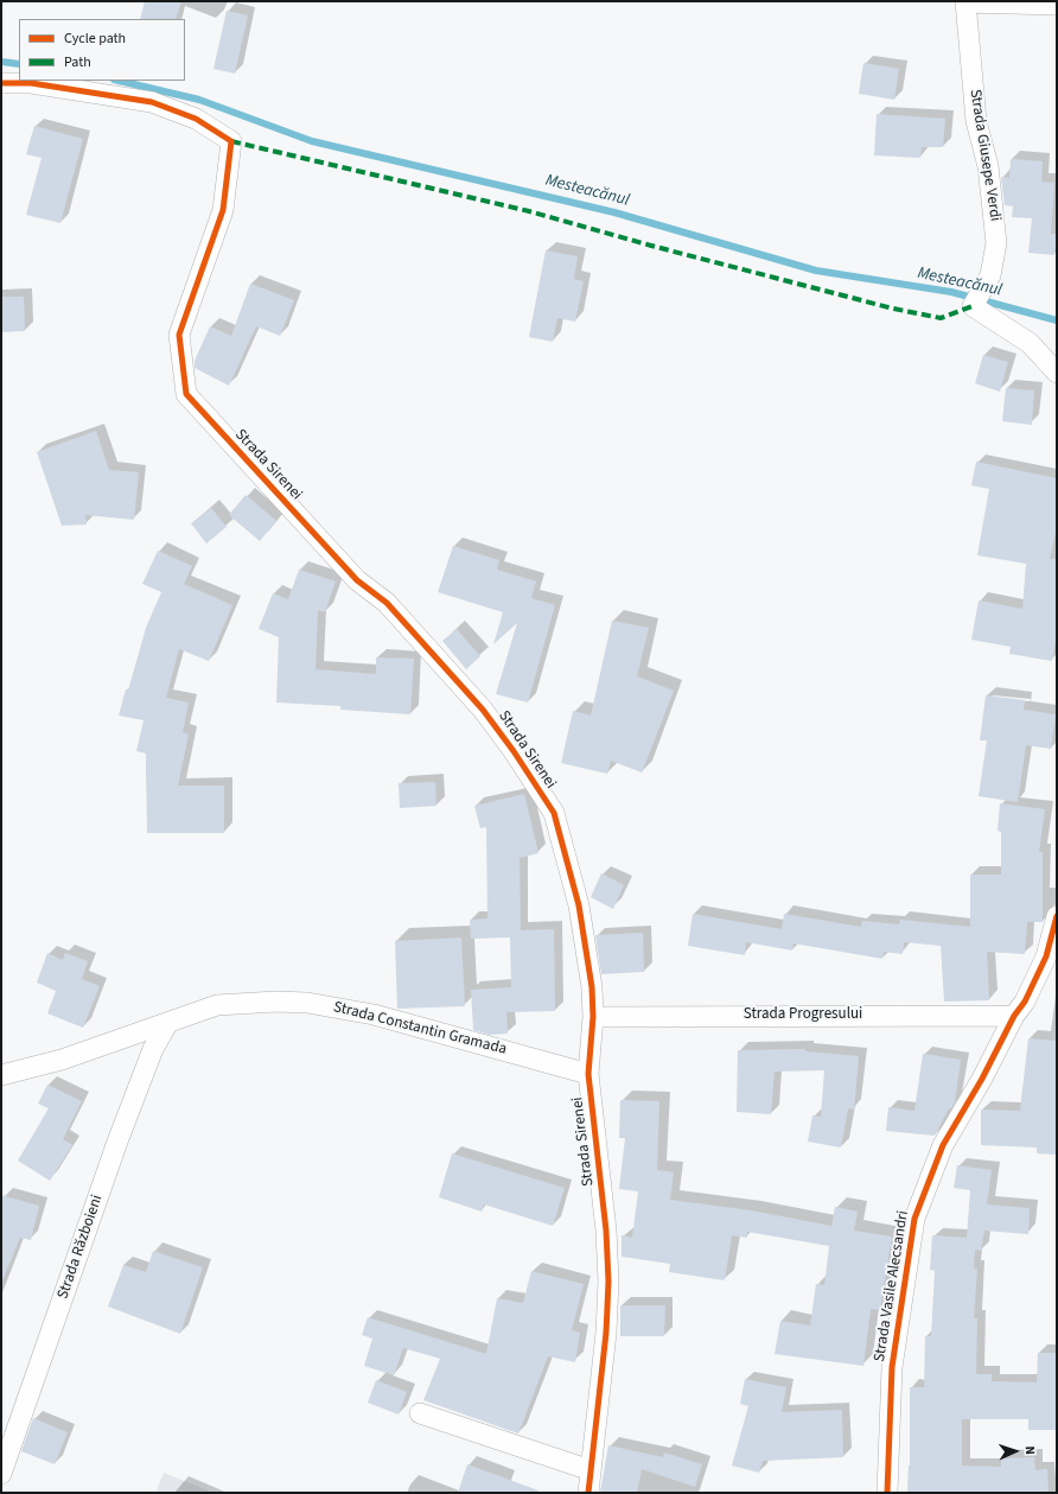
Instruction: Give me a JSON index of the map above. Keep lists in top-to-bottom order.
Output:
{
  "streets": {
    "street": [
      "Strada Giusepe Verdi",
      "Strada Sirenei",
      "Strada Progresului",
      "Strada Constantin Gramada",
      "Strada Războieni",
      "Strada Vasile Alecsandri"
    ]
  },
  "crossings": [
    ["Strada Sirenei", "Strada Progresului"],
    ["Strada Sirenei", "Strada Constantin Gramada"],
    ["Strada Progresului", "Strada Vasile Alecsandri"],
    ["Strada Constantin Gramada", "Strada Războieni"]
  ],
  "water": ["Mesteacănul"],
  "legend": ["Cycle path", "Path"],
  "north": "right"
}
